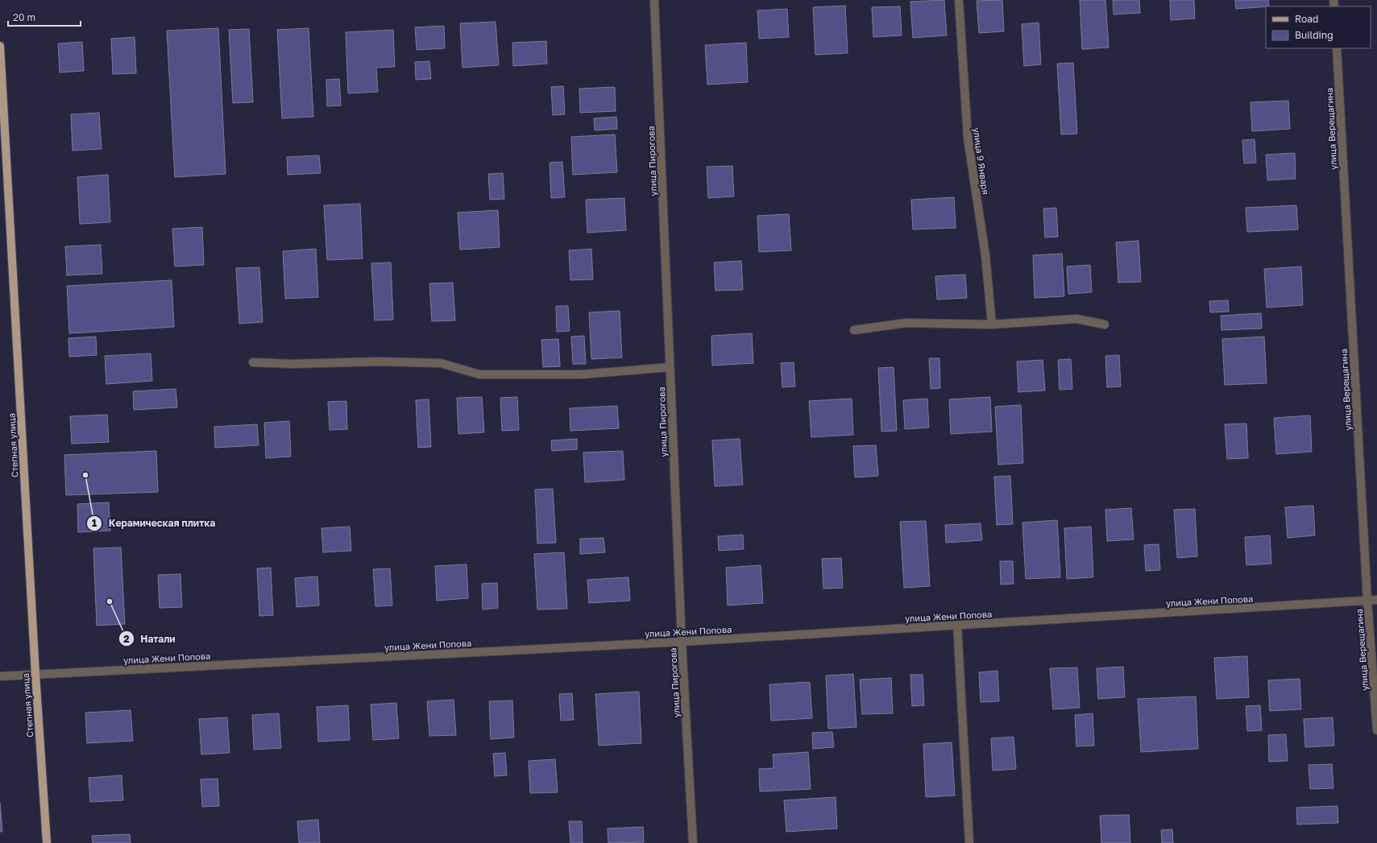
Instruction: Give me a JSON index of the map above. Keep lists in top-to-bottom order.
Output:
{
  "streets": {
    "main road": ["Степная улица"],
    "street": [
      "улица Верещагина",
      "улица Пирогова",
      "улица 9 Января",
      "улица Жени Попова"
    ]
  },
  "crossings": [
    ["улица Верещагина", "улица Жени Попова"],
    ["улица Пирогова", "улица Жени Попова"],
    ["Степная улица", "улица Жени Попова"]
  ],
  "places": ["Керамическая плитка", "Натали"],
  "legend": ["Road", "Building"],
  "scale_bar": "20 m"
}
